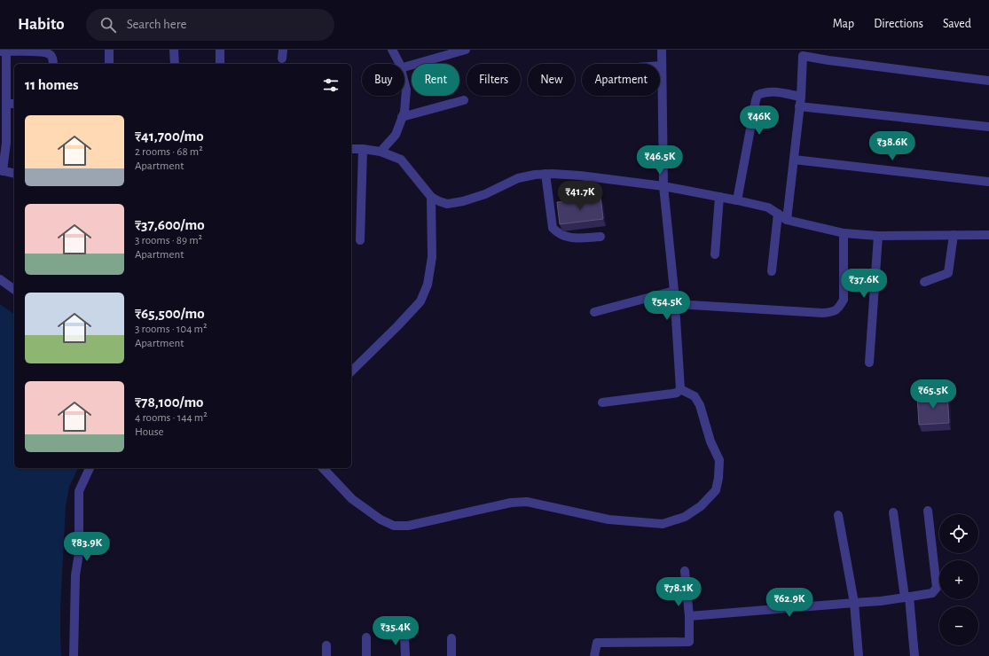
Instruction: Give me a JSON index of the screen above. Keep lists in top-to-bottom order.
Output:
{
  "page": {
    "header": "Habito",
    "search": "Search here",
    "nav": ["Map", "Directions", "Saved"],
    "chip": [
      "Buy",
      "Rent",
      "Filters",
      "New",
      "Apartment"
    ],
    "heading": "11 homes",
    "price": [
      "₹46K",
      "₹38.6K",
      "₹46.5K",
      "₹41.7K",
      "₹37.6K",
      "₹54.5K",
      "₹65.5K",
      "₹83.9K",
      "₹78.1K",
      "₹62.9K",
      "₹35.4K"
    ],
    "list": [
      {
        "name": "₹41,700/mo",
        "note": "2 rooms · 68 m² · Apartment"
      },
      {
        "name": "₹37,600/mo",
        "note": "3 rooms · 89 m² · Apartment"
      },
      {
        "name": "₹65,500/mo",
        "note": "3 rooms · 104 m² · Apartment"
      },
      {
        "name": "₹78,100/mo",
        "note": "4 rooms · 144 m² · House"
      }
    ],
    "map_buttons": ["+", "−"]
  }
}
